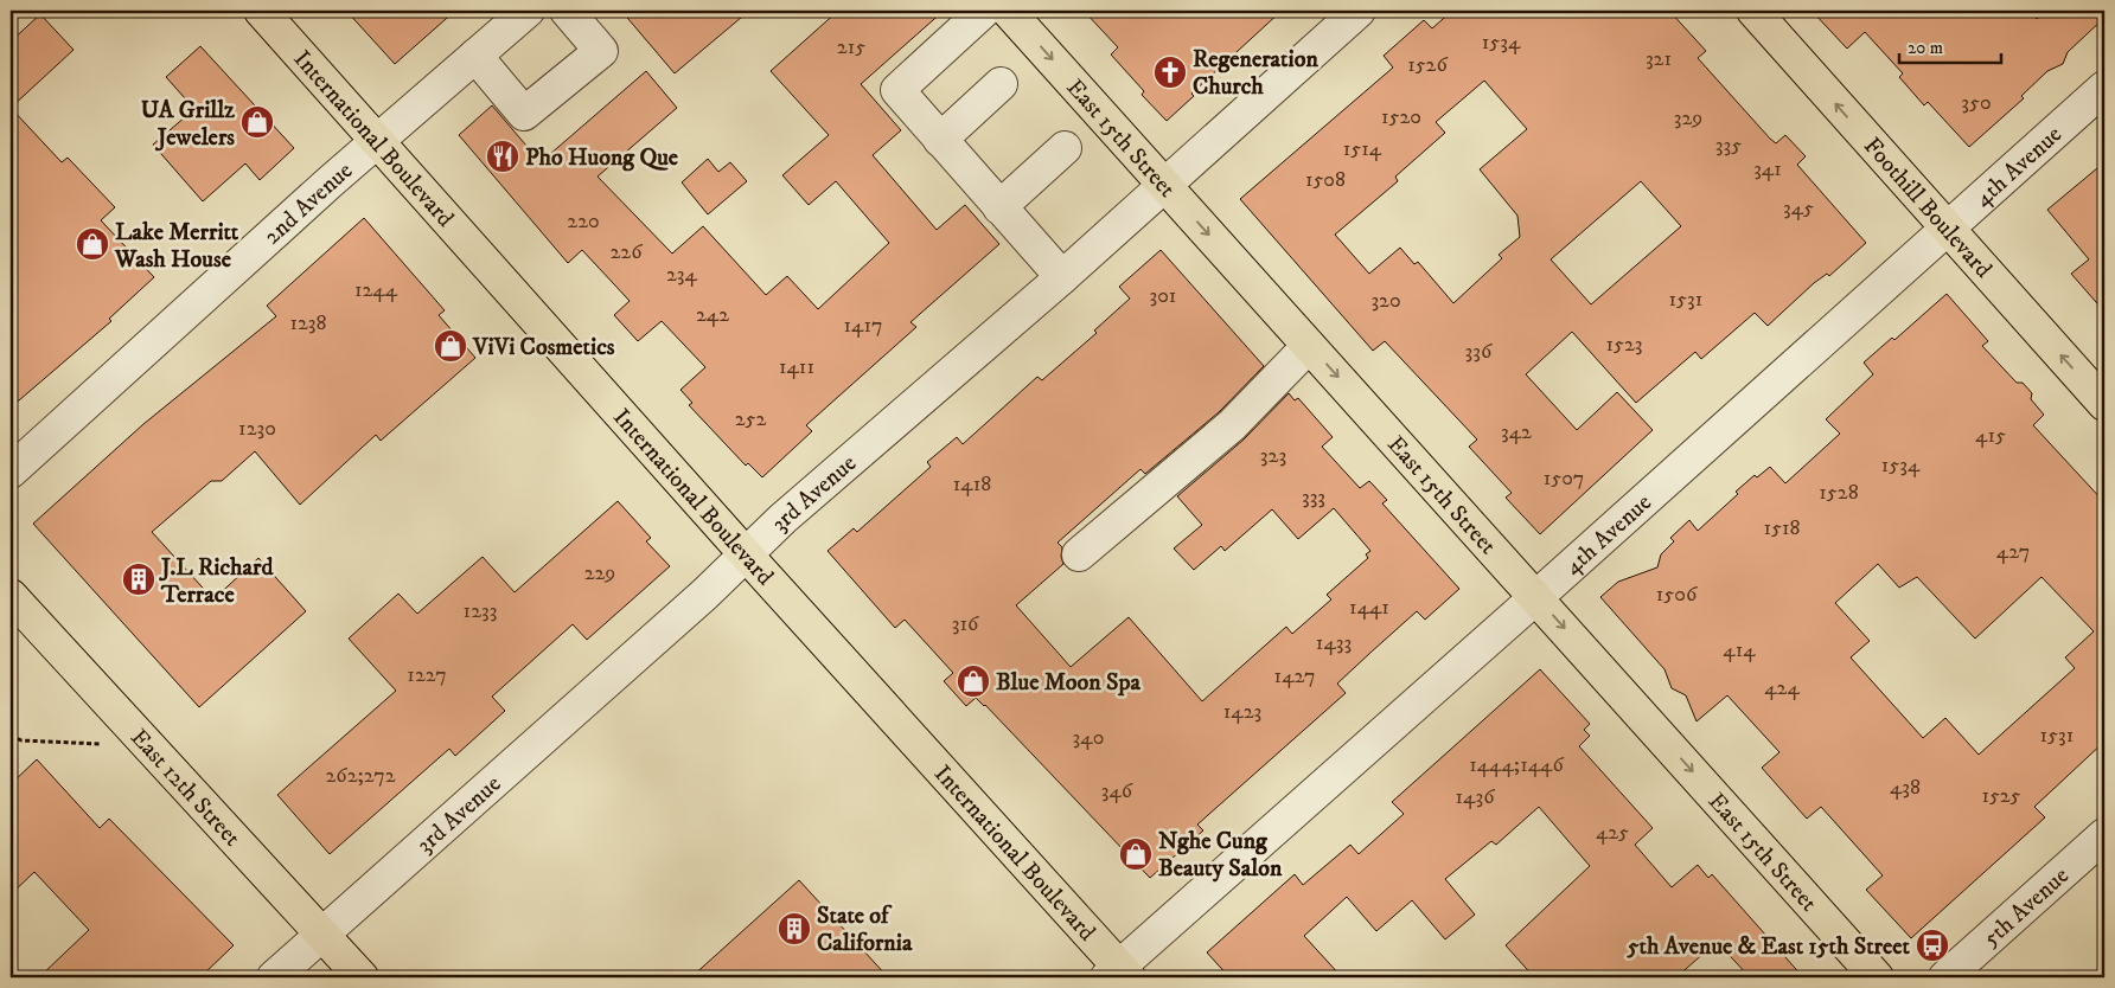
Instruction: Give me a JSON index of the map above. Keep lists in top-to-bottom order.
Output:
{
  "streets": {
    "main road": [
      "International Boulevard",
      "East 15th Street",
      "Foothill Boulevard",
      "East 12th Street"
    ],
    "street": [
      "4th Avenue",
      "2nd Avenue",
      "3rd Avenue",
      "5th Avenue"
    ]
  },
  "crossings": [
    ["International Boulevard", "4th Avenue"],
    ["International Boulevard", "2nd Avenue"],
    ["International Boulevard", "3rd Avenue"],
    ["East 15th Street", "4th Avenue"],
    ["East 15th Street", "3rd Avenue"],
    ["4th Avenue", "Foothill Boulevard"],
    ["3rd Avenue", "East 12th Street"]
  ],
  "one_way": ["East 15th Street", "Foothill Boulevard"],
  "places": {
    "church": ["Regeneration Church"],
    "shop": [
      "UA Grillz Jewelers",
      "Lake Merritt Wash House",
      "ViVi Cosmetics",
      "Blue Moon Spa",
      "Nghe Cung Beauty Salon"
    ],
    "restaurant": ["Pho Huong Que"],
    "building": ["J.L Richard Terrace", "State of California"],
    "bus stop": ["5th Avenue & East 15th Street"]
  },
  "house_numbers": [
    "1534",
    "215",
    "321",
    "1526",
    "350",
    "1520",
    "329",
    "335",
    "1514",
    "341",
    "1508",
    "345",
    "220",
    "226",
    "234",
    "1244",
    "301",
    "1531",
    "320",
    "242",
    "1238",
    "1417",
    "1523",
    "336",
    "1411",
    "252",
    "1230",
    "342",
    "415",
    "323",
    "1534",
    "1507",
    "1418",
    "1528",
    "333",
    "1518",
    "427",
    "229",
    "1506",
    "1441",
    "1233",
    "316",
    "1433",
    "414",
    "1227",
    "1427",
    "424",
    "1423",
    "1531",
    "340",
    "1444;1446",
    "262;272",
    "438",
    "346",
    "1525",
    "1436",
    "425"
  ],
  "scale_bar": "20 m"
}
